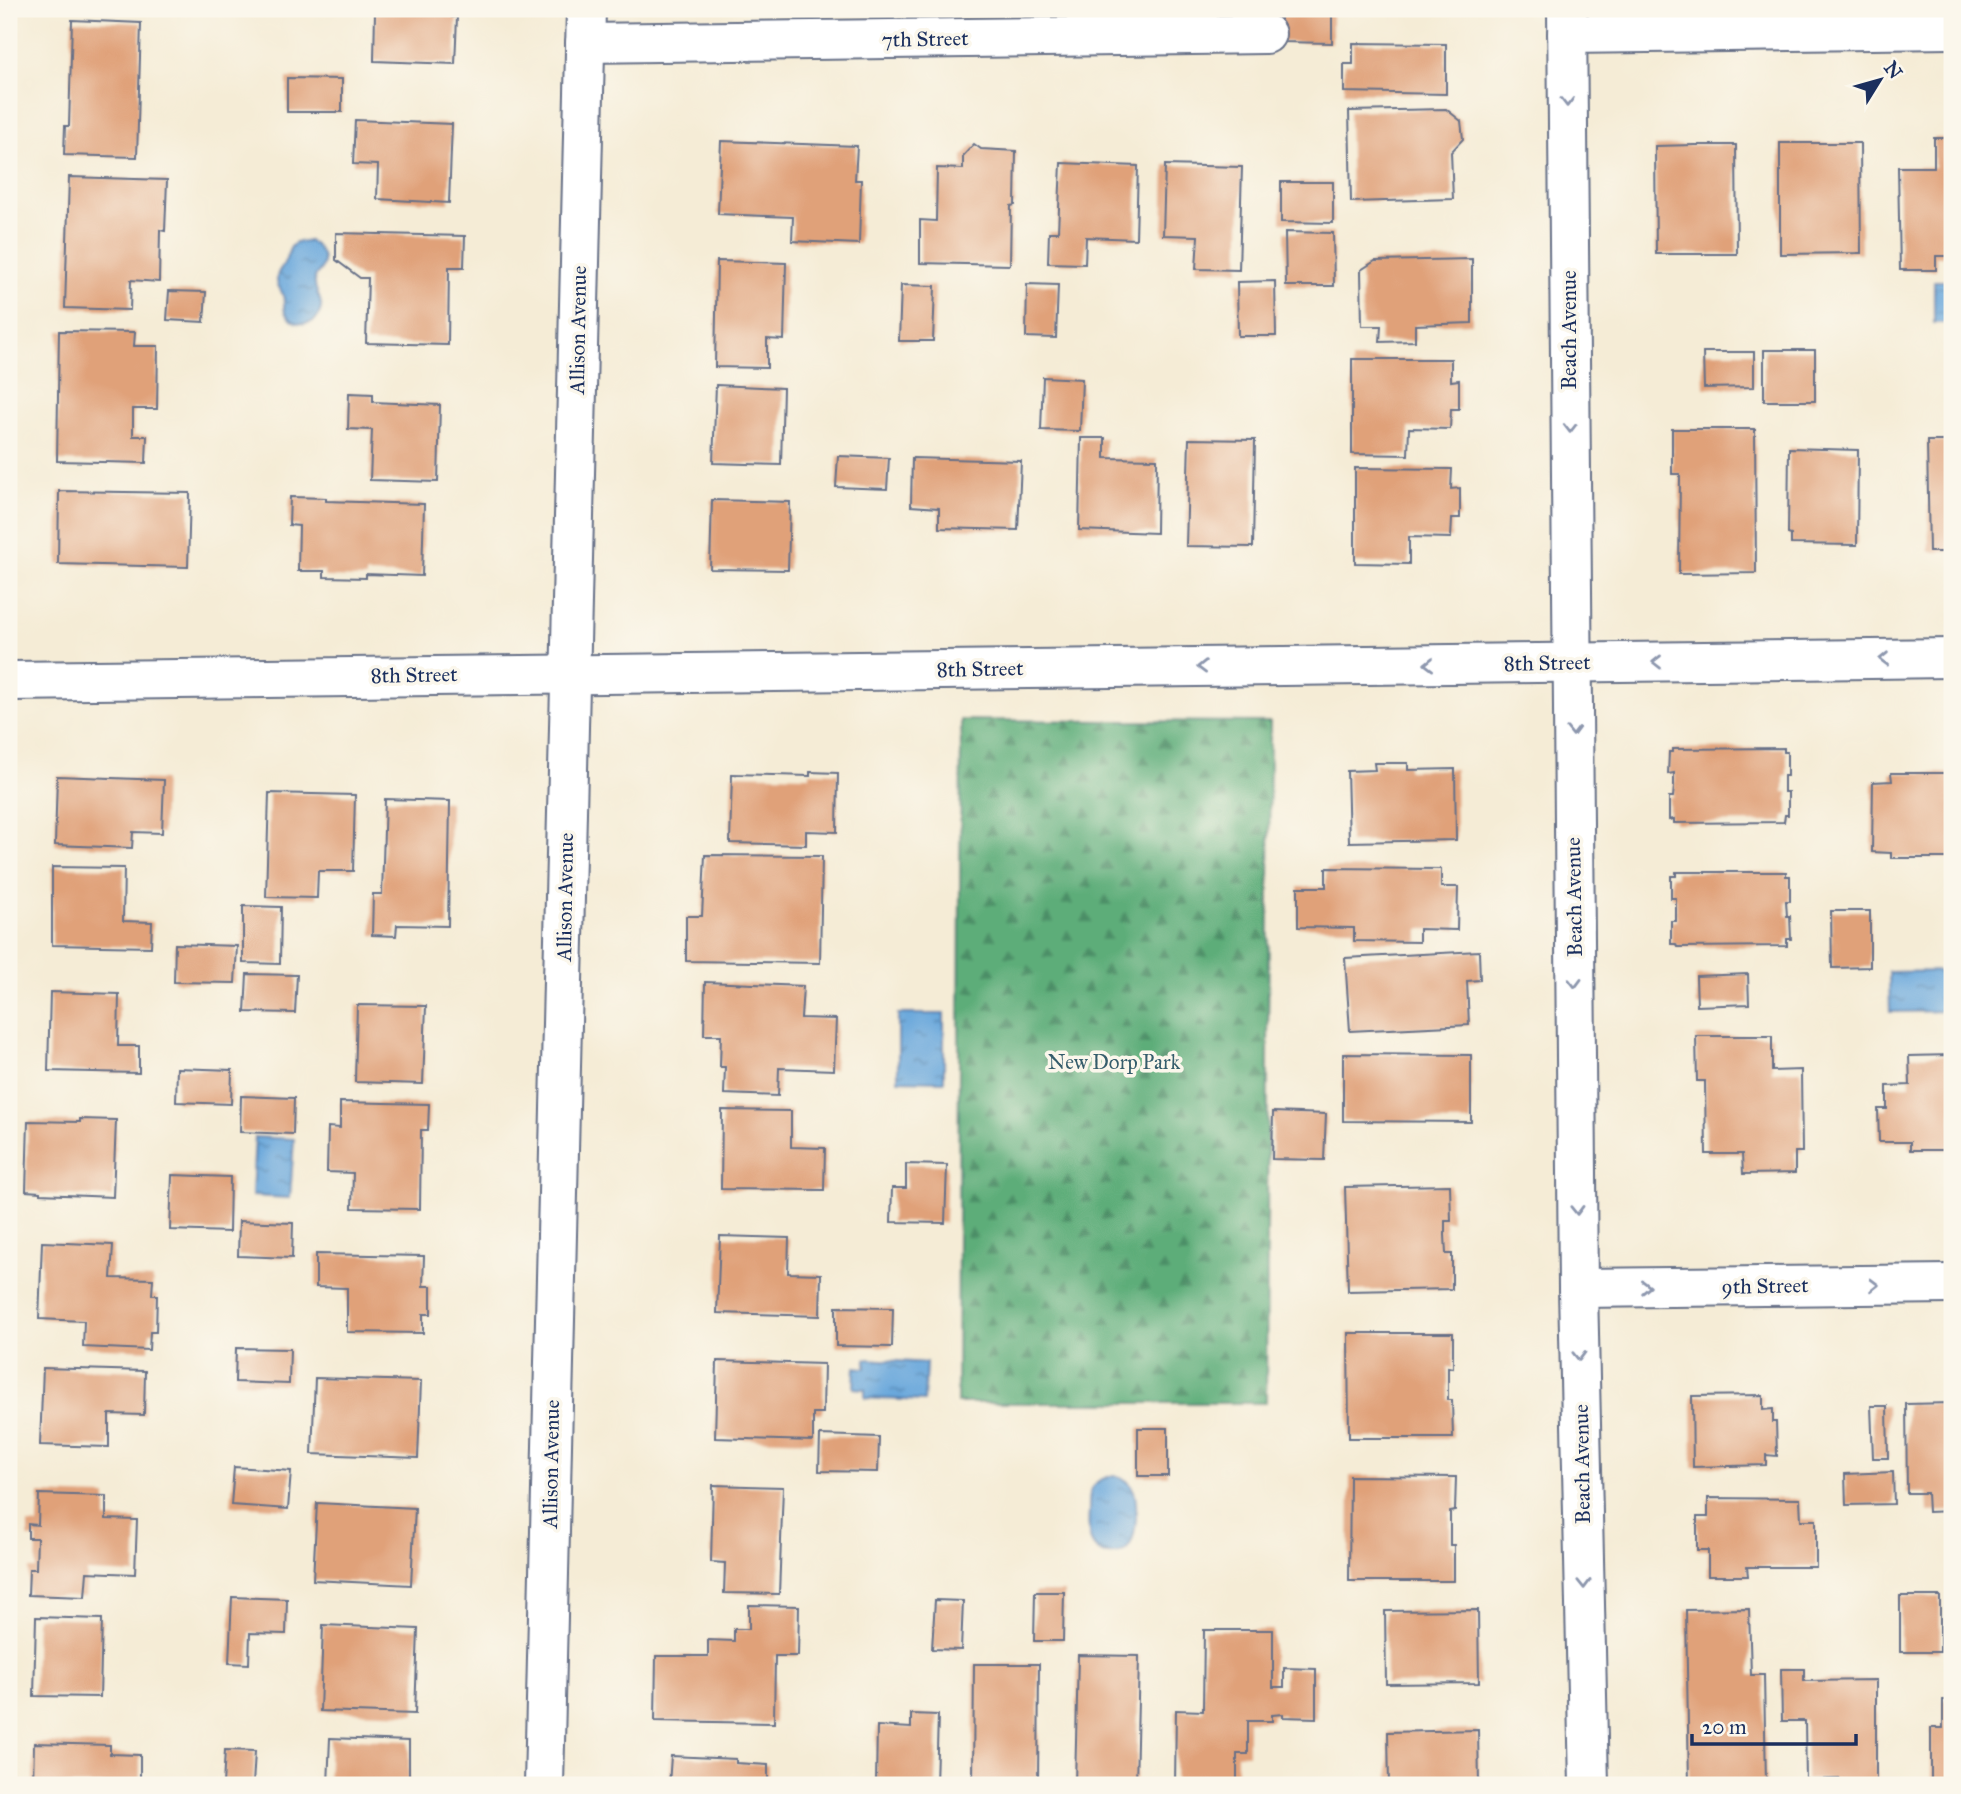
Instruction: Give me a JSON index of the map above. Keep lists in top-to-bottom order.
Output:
{
  "streets": {
    "street": [
      "7th Street",
      "Allison Avenue",
      "Beach Avenue",
      "8th Street",
      "9th Street"
    ]
  },
  "crossings": [
    ["7th Street", "Allison Avenue"],
    ["Allison Avenue", "8th Street"],
    ["Beach Avenue", "8th Street"],
    ["Beach Avenue", "9th Street"]
  ],
  "one_way": ["Beach Avenue", "8th Street", "9th Street"],
  "parks": ["New Dorp Park"],
  "scale_bar": "20 m",
  "north": "top right"
}
